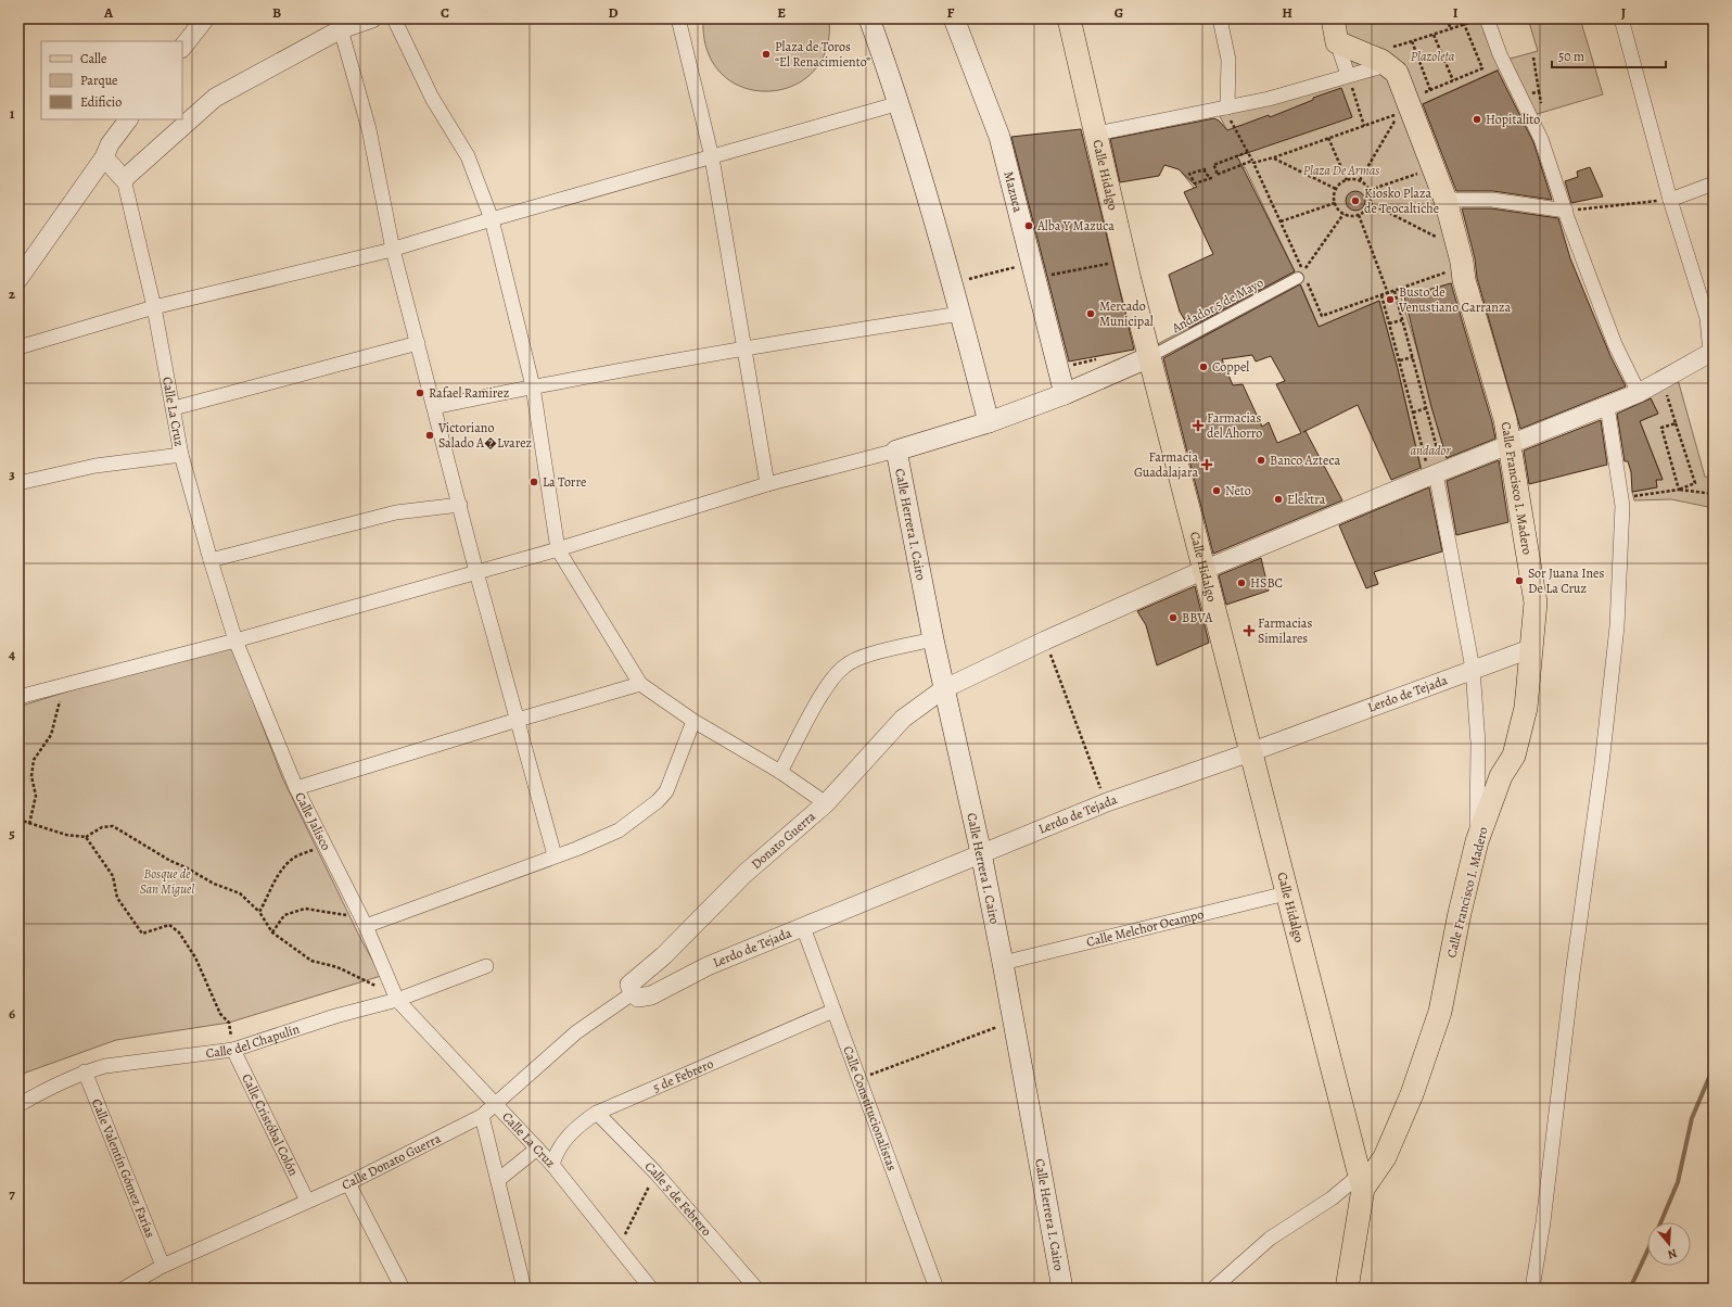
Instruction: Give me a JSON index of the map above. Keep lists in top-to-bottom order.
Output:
{
  "streets": {
    "main road": [
      "Calle Hidalgo",
      "Mazuca",
      "Calle Francisco I. Madero",
      "Calle Herrera I. Cairo"
    ],
    "street": [
      "Andador 5 de Mayo",
      "Calle La Cruz",
      "Lerdo de Tejada",
      "Calle Jalisco",
      "Donato Guerra",
      "Calle Melchor Ocampo",
      "Calle del Chapulín",
      "5 de Febrero",
      "Calle Constitucionalistas",
      "Calle Cristóbal Colón",
      "Calle Donato Guerra",
      "Calle Valentín Gómez Farías",
      "Calle 5 de Febrero"
    ]
  },
  "crossings": [
    ["Calle Hidalgo", "Andador 5 de Mayo"],
    ["Calle Hidalgo", "Calle Francisco I. Madero"],
    ["Calle Hidalgo", "Lerdo de Tejada"],
    ["Calle Hidalgo", "Donato Guerra"],
    ["Calle Hidalgo", "Calle Melchor Ocampo"],
    ["Calle La Cruz", "Calle Jalisco"],
    ["Calle La Cruz", "Calle del Chapulín"],
    ["Calle La Cruz", "5 de Febrero"],
    ["Calle La Cruz", "Calle Donato Guerra"],
    ["Calle Francisco I. Madero", "Lerdo de Tejada"],
    ["Calle Francisco I. Madero", "Donato Guerra"],
    ["Calle Herrera I. Cairo", "Lerdo de Tejada"],
    ["Calle Herrera I. Cairo", "Donato Guerra"],
    ["Calle Herrera I. Cairo", "Calle Melchor Ocampo"],
    ["Lerdo de Tejada", "Donato Guerra"],
    ["Lerdo de Tejada", "Calle Constitucionalistas"],
    ["Lerdo de Tejada", "Calle Donato Guerra"],
    ["Calle Jalisco", "Calle del Chapulín"],
    ["Donato Guerra", "Calle Donato Guerra"],
    ["Calle del Chapulín", "Calle Cristóbal Colón"],
    ["Calle del Chapulín", "Calle Valentín Gómez Farías"],
    ["5 de Febrero", "Calle Constitucionalistas"],
    ["5 de Febrero", "Calle 5 de Febrero"],
    ["Calle Cristóbal Colón", "Calle Donato Guerra"],
    ["Calle Donato Guerra", "Calle Valentín Gómez Farías"]
  ],
  "parks": [
    "Plazoleta",
    "Plaza De Armas",
    "andador",
    "Bosque de San Miguel"
  ],
  "places": {
    "other": [
      "Plaza de Toros “El Renacimiento”",
      "Hopitalito",
      "Kiosko Plaza de Teocaltiche",
      "Alba Y Mazuca",
      "Busto de Venustiano Carranza",
      "Mercado Municipal",
      "Coppel",
      "Rafael Ramirez",
      "Victoriano Salado A�Lvarez",
      "Banco Azteca",
      "La Torre",
      "Neto",
      "Elektra",
      "Sor Juana Ines De La Cruz",
      "HSBC",
      "BBVA"
    ],
    "health": ["Farmacias del Ahorro", "Farmacia Guadalajara", "Farmacias Similares"]
  },
  "legend": ["Calle", "Parque", "Edificio"],
  "scale_bar": "50 m",
  "north": "bottom",
  "grid": {
    "columns": [
      "A",
      "B",
      "C",
      "D",
      "E",
      "F",
      "G",
      "H",
      "I",
      "J"
    ],
    "rows": [
      "1",
      "2",
      "3",
      "4",
      "5",
      "6",
      "7"
    ]
  }
}
